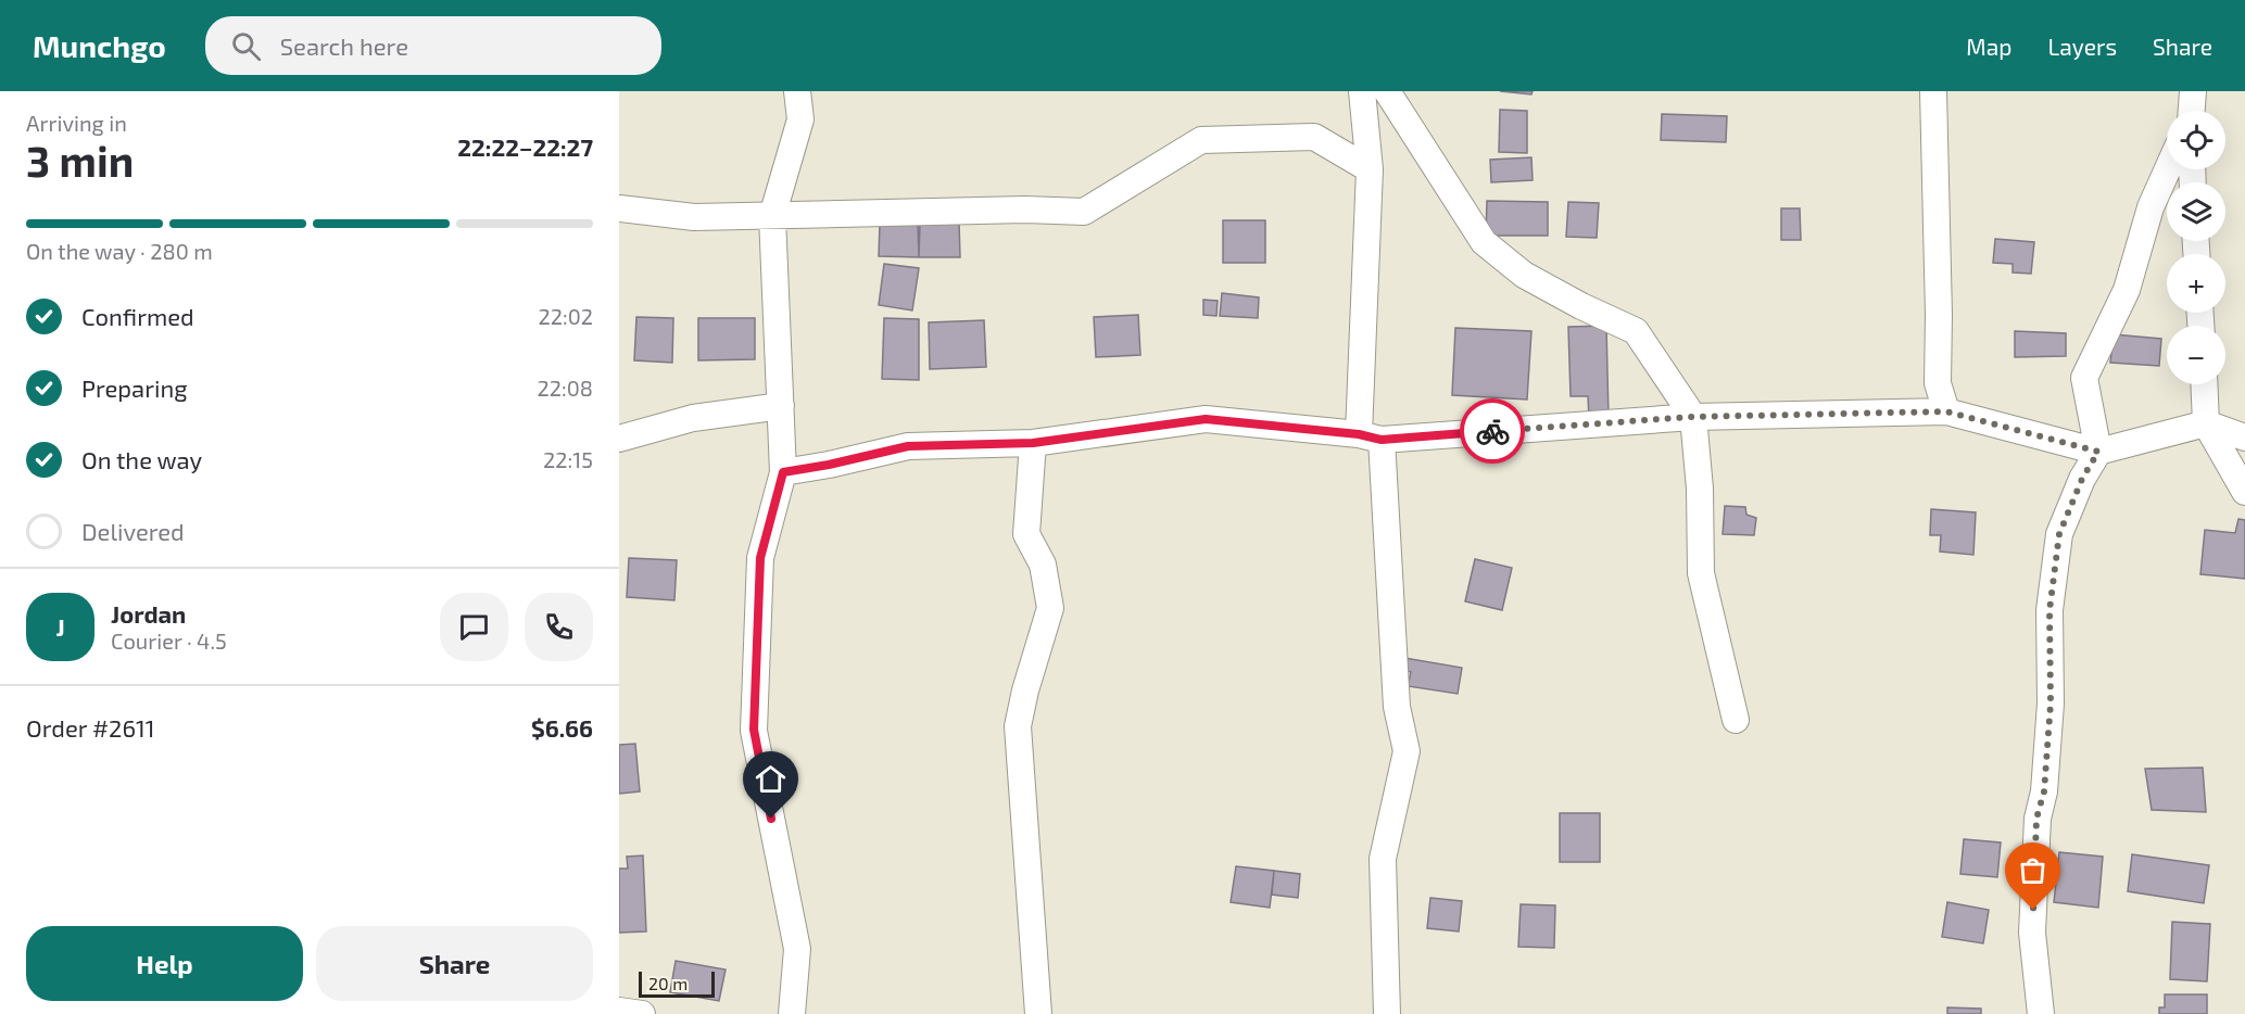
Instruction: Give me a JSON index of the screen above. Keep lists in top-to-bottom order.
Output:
{
  "scale_bar": "20 m",
  "page": {
    "header": "Munchgo",
    "search": "Search here",
    "nav": ["Map", "Layers", "Share"],
    "heading": ["3 min", "Arriving in", "22:22–22:27"],
    "panel": [
      "Jordan",
      "Courier · 4.5",
      "Order #2611",
      "$6.66"
    ],
    "map_buttons": ["+", "−"],
    "bar": "On the way · 280 m",
    "list": [
      ["Confirmed", "22:02"],
      ["Preparing", "22:08"],
      ["On the way", "22:15"],
      "Delivered"
    ],
    "round": "J",
    "buttons": ["Help", "Share"],
    "scale": "20 m"
  }
}
